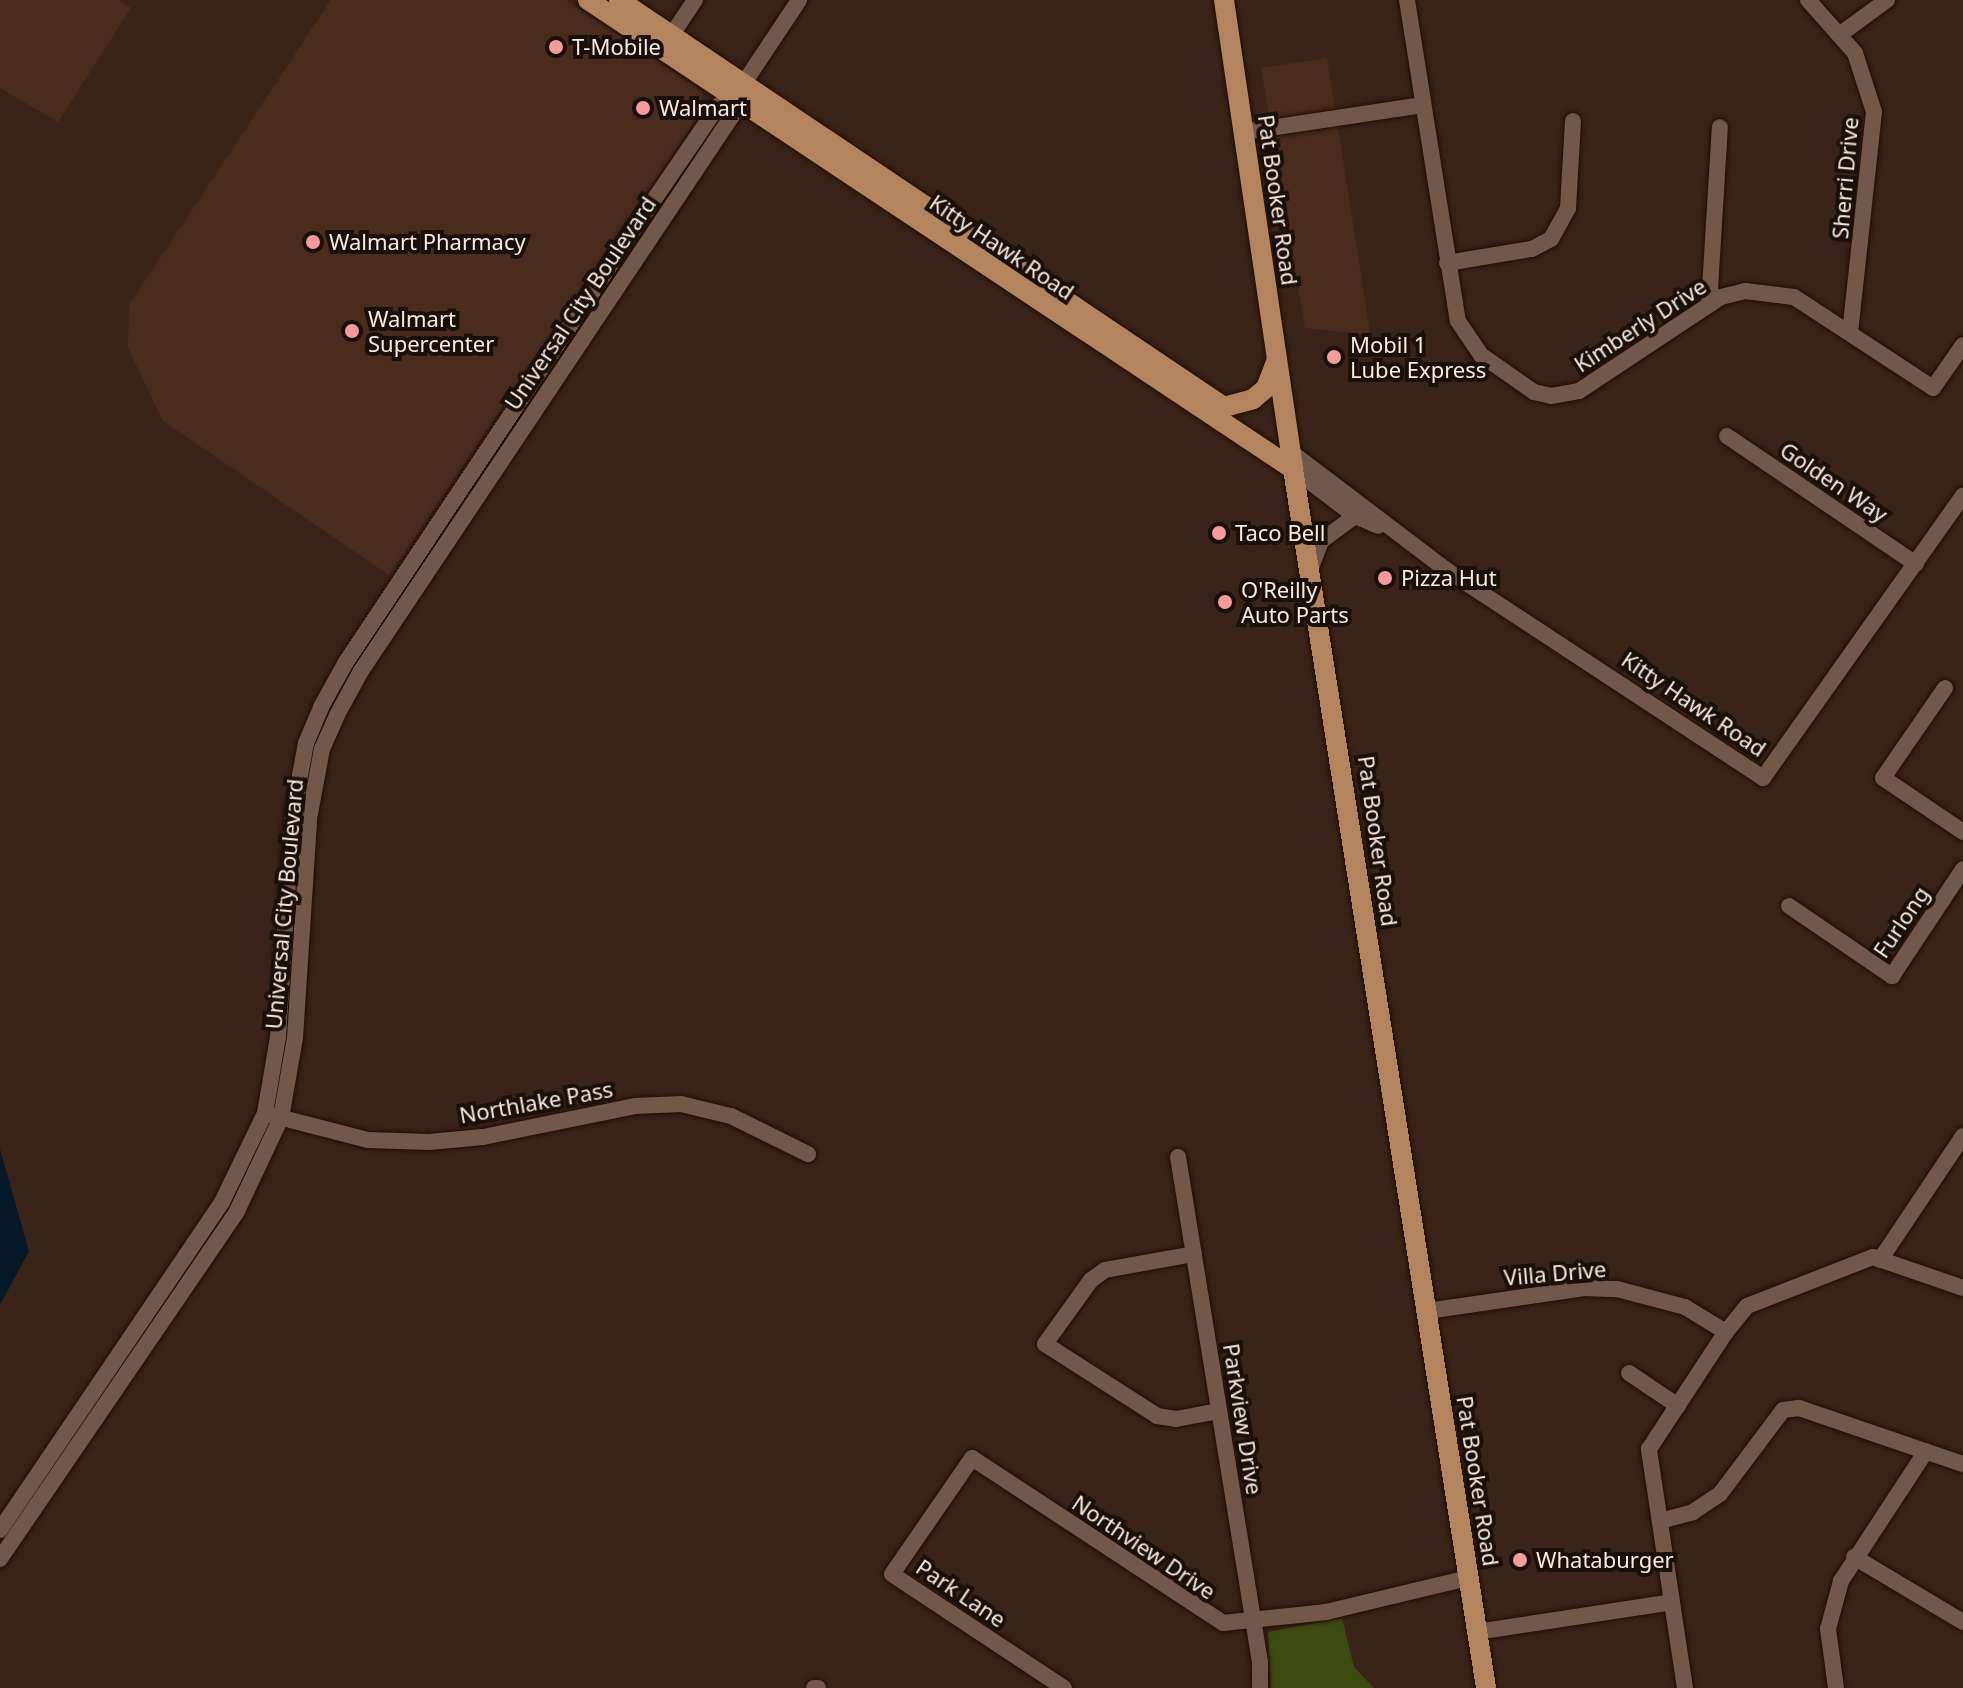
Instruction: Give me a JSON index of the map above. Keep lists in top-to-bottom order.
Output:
{
  "streets": {
    "main road": ["Pat Booker Road", "Kitty Hawk Road"],
    "street": [
      "Sherri Drive",
      "Universal City Boulevard",
      "Kimberly Drive",
      "Golden Way",
      "Furlong",
      "Northlake Pass",
      "Villa Drive",
      "Parkview Drive",
      "Northview Drive",
      "Park Lane"
    ]
  },
  "crossings": [
    ["Sherri Drive", "Kimberly Drive"],
    ["Pat Booker Road", "Kitty Hawk Road"],
    ["Pat Booker Road", "Villa Drive"],
    ["Pat Booker Road", "Northview Drive"],
    ["Kitty Hawk Road", "Universal City Boulevard"],
    ["Kitty Hawk Road", "Golden Way"],
    ["Universal City Boulevard", "Northlake Pass"],
    ["Parkview Drive", "Northview Drive"],
    ["Northview Drive", "Park Lane"]
  ],
  "places": [
    "T-Mobile",
    "Walmart",
    "Walmart Pharmacy",
    "Walmart Supercenter",
    "Mobil 1 Lube Express",
    "Taco Bell",
    "Pizza Hut",
    "O'Reilly Auto Parts",
    "Whataburger"
  ]
}
